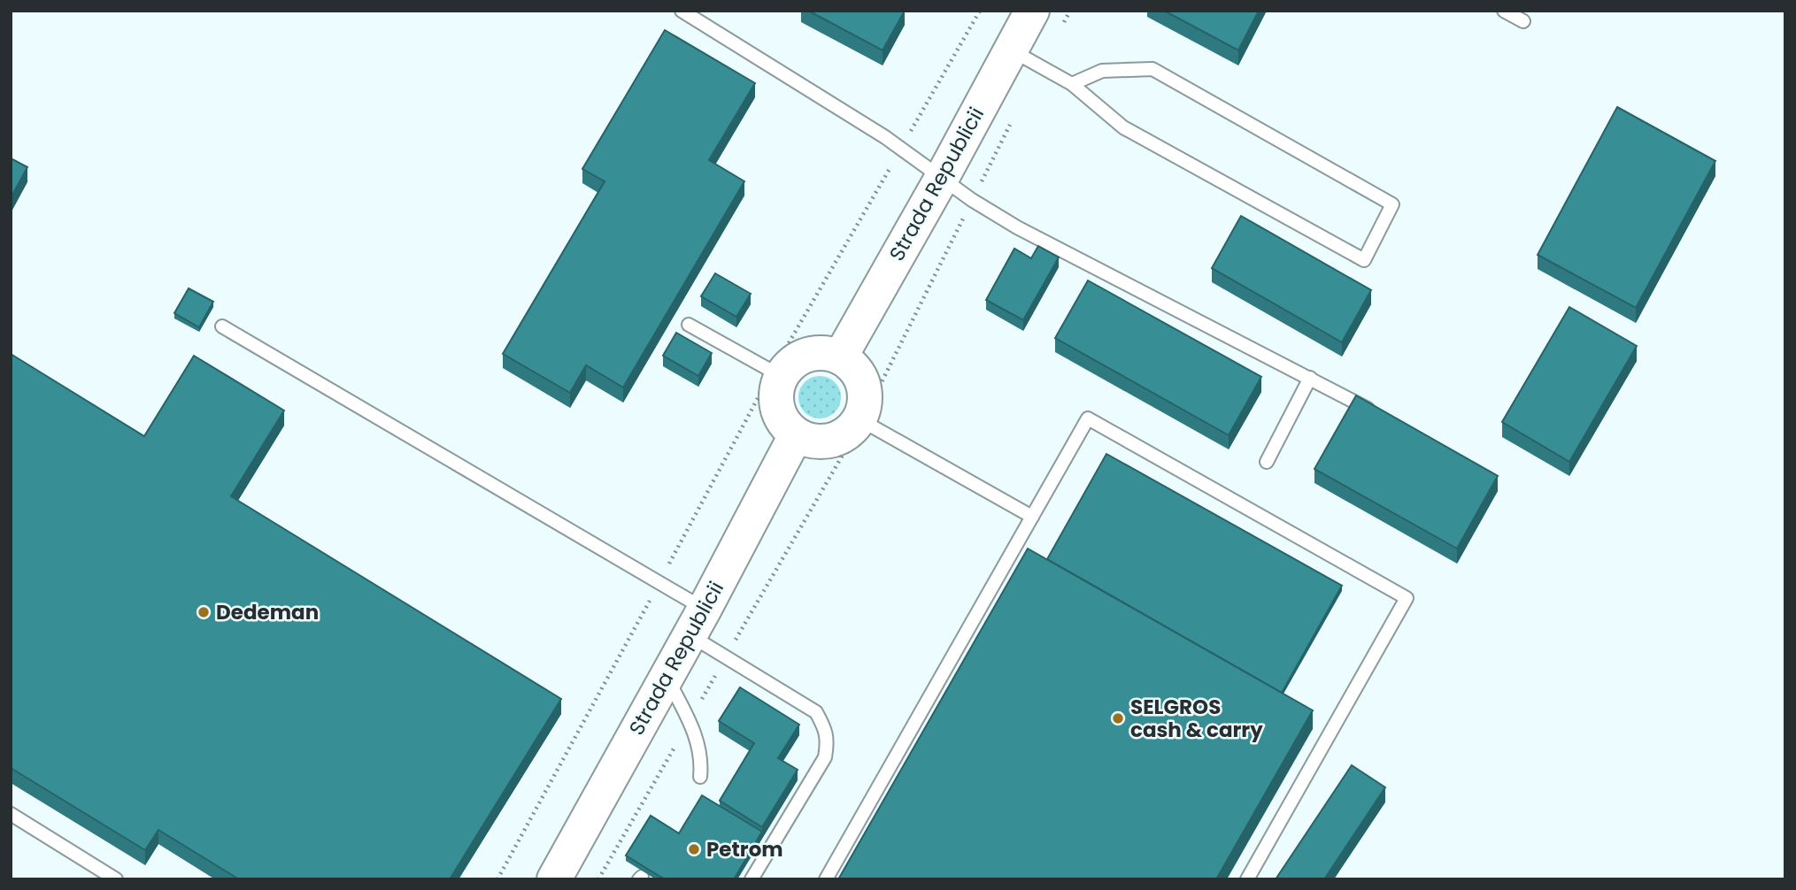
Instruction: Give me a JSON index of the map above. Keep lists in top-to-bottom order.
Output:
{
  "streets": {
    "main road": ["Strada Republicii"]
  },
  "places": ["Dedeman", "SELGROS cash & carry", "Petrom"]
}
